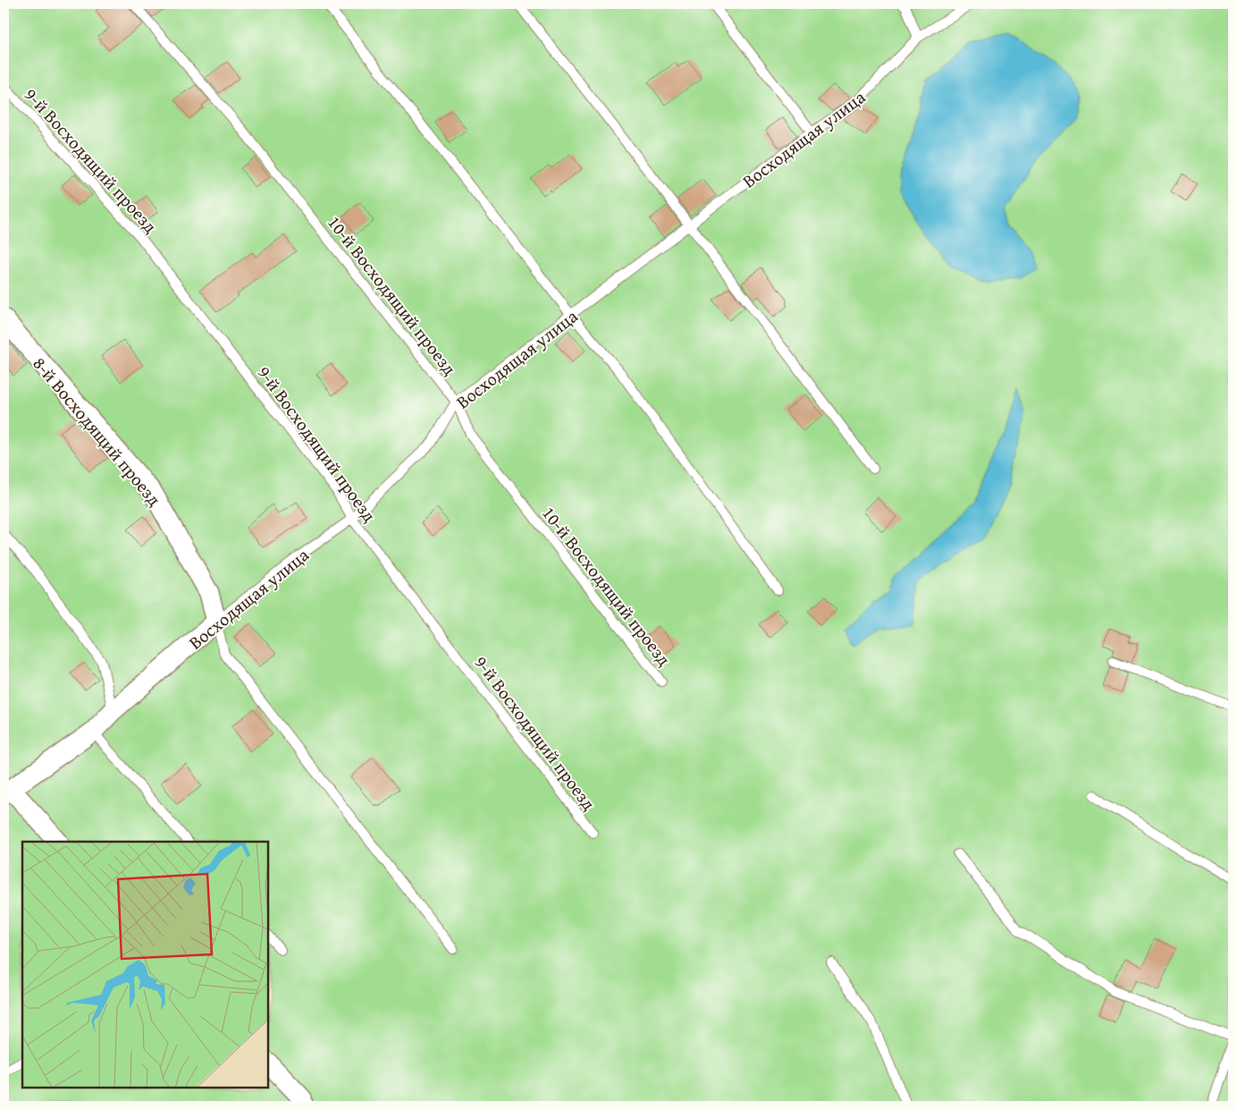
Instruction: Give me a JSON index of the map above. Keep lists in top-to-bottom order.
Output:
{
  "streets": {
    "street": ["Восходящая улица", "8-й Восходящий проезд"],
    "lane": ["9-й Восходящий проезд", "10-й Восходящий проезд"]
  },
  "crossings": [
    ["Восходящая улица", "9-й Восходящий проезд"],
    ["Восходящая улица", "10-й Восходящий проезд"],
    ["Восходящая улица", "8-й Восходящий проезд"]
  ]
}
